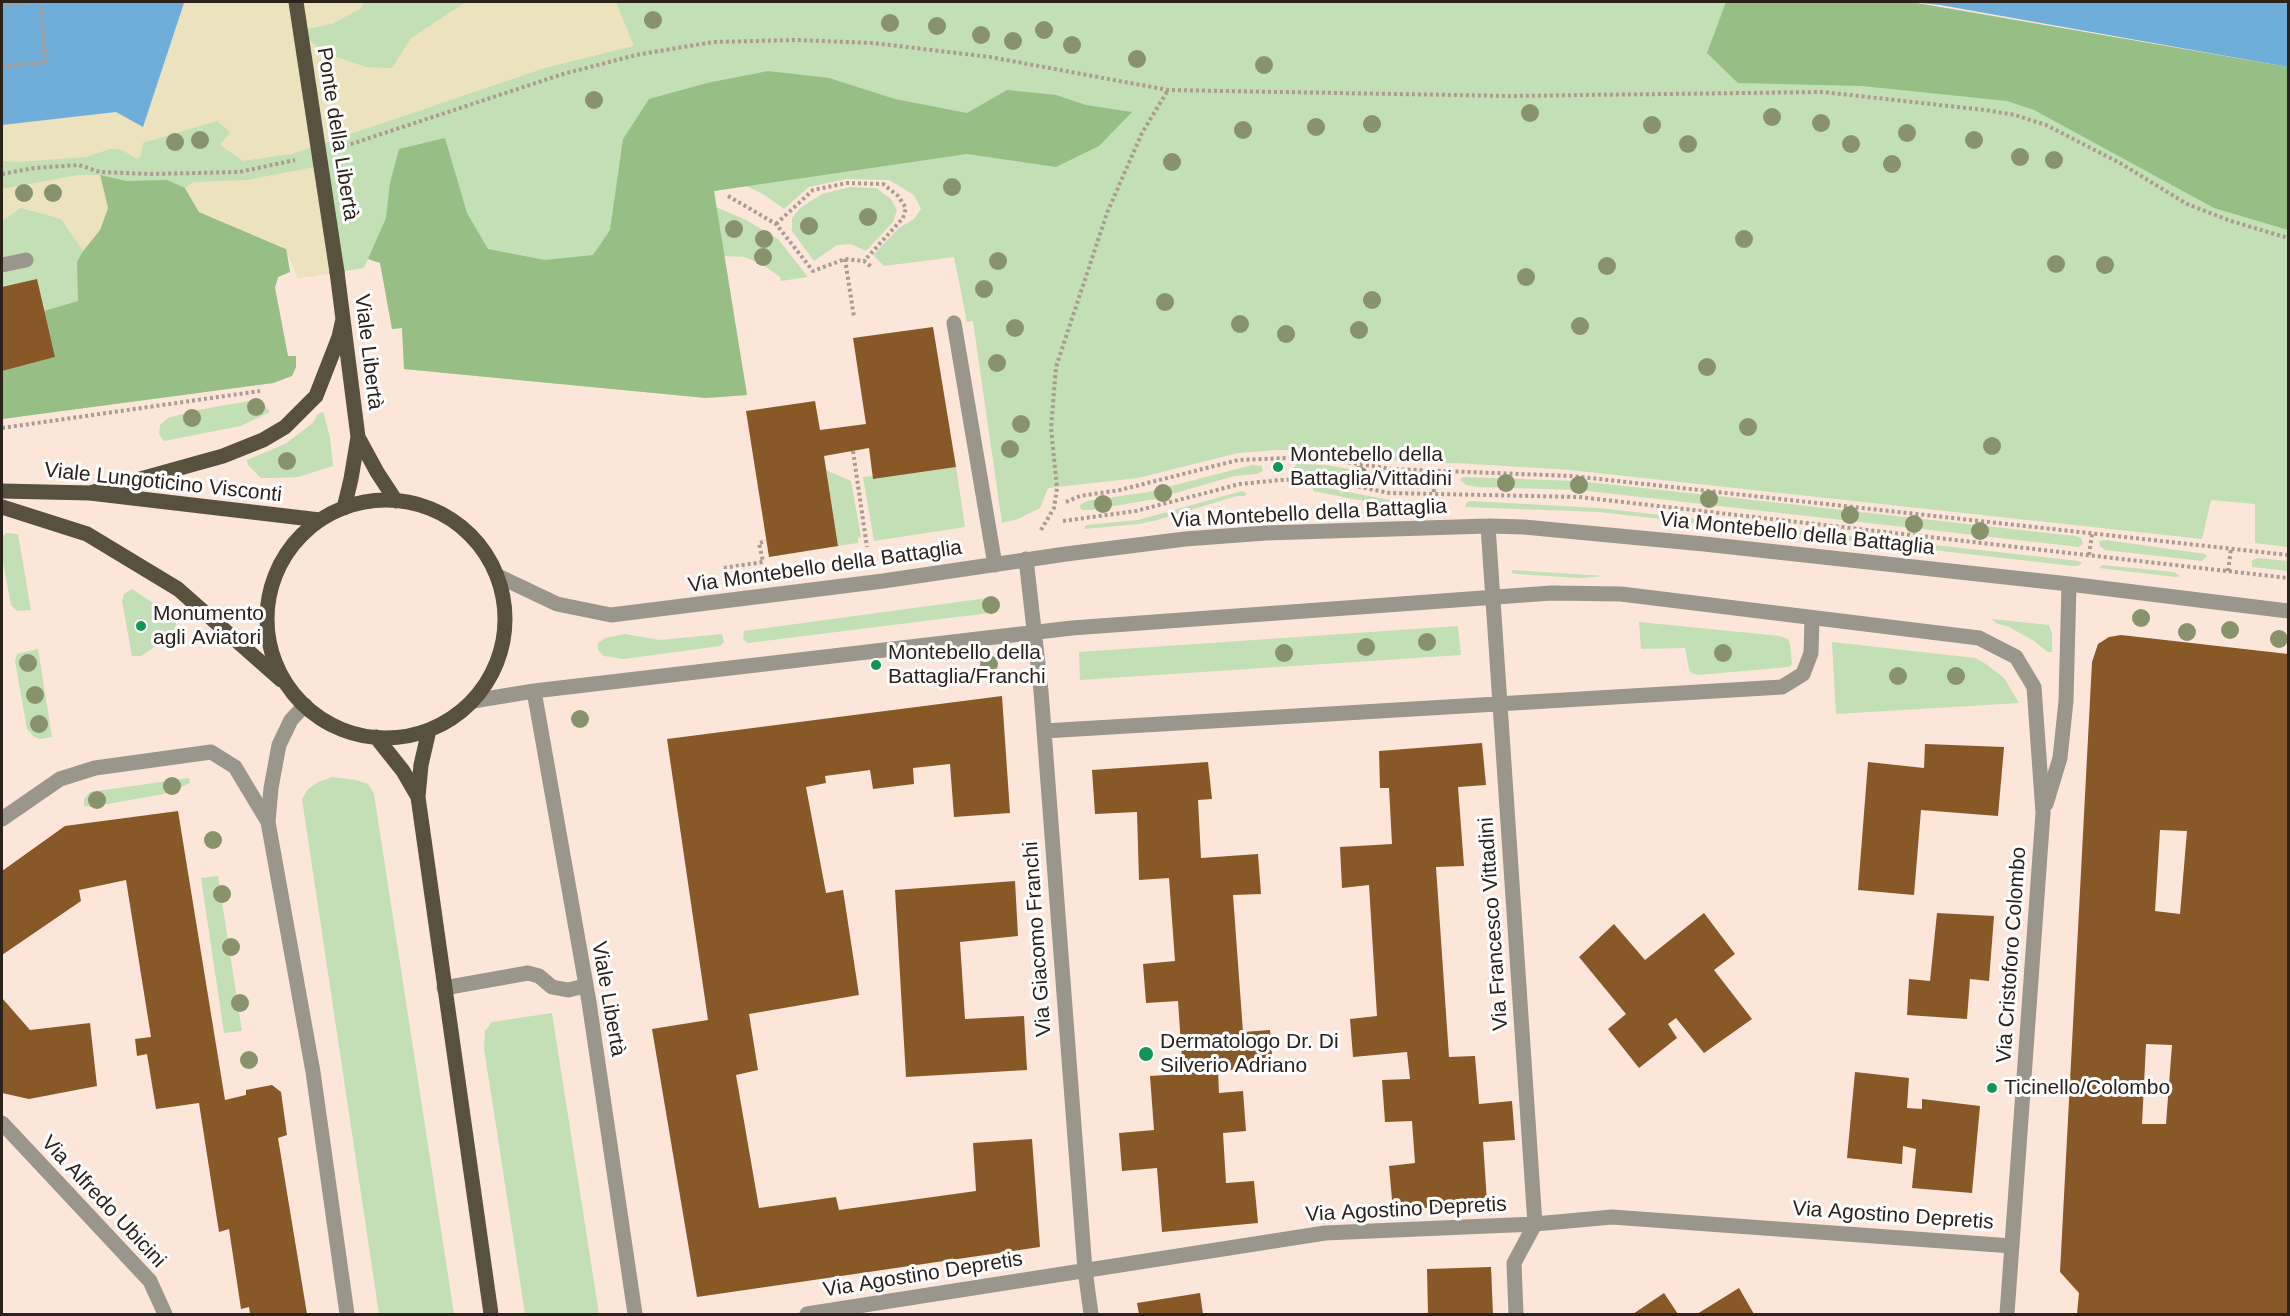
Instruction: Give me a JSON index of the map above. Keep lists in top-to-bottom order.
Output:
{
  "streets": {
    "main road": ["Ponte della Libertà", "Viale Libertà", "Viale Lungoticino Visconti"],
    "street": [
      "Via Montebello della Battaglia",
      "Via Francesco Vittadini",
      "Via Giacomo Franchi",
      "Via Cristoforo Colombo",
      "Via Alfredo Ubicini",
      "Via Agostino Depretis"
    ]
  },
  "crossings": [
    ["Ponte della Libertà", "Viale Libertà"],
    ["Via Montebello della Battaglia", "Via Francesco Vittadini"],
    ["Via Montebello della Battaglia", "Via Giacomo Franchi"],
    ["Via Montebello della Battaglia", "Via Cristoforo Colombo"],
    ["Via Francesco Vittadini", "Via Agostino Depretis"],
    ["Via Giacomo Franchi", "Via Agostino Depretis"],
    ["Via Cristoforo Colombo", "Via Agostino Depretis"]
  ],
  "places": [
    "Montebello della Battaglia/Vittadini",
    "Monumento agli Aviatori",
    "Montebello della Battaglia/Franchi",
    "Dermatologo Dr. Di Silverio Adriano",
    "Ticinello/Colombo"
  ]
}
